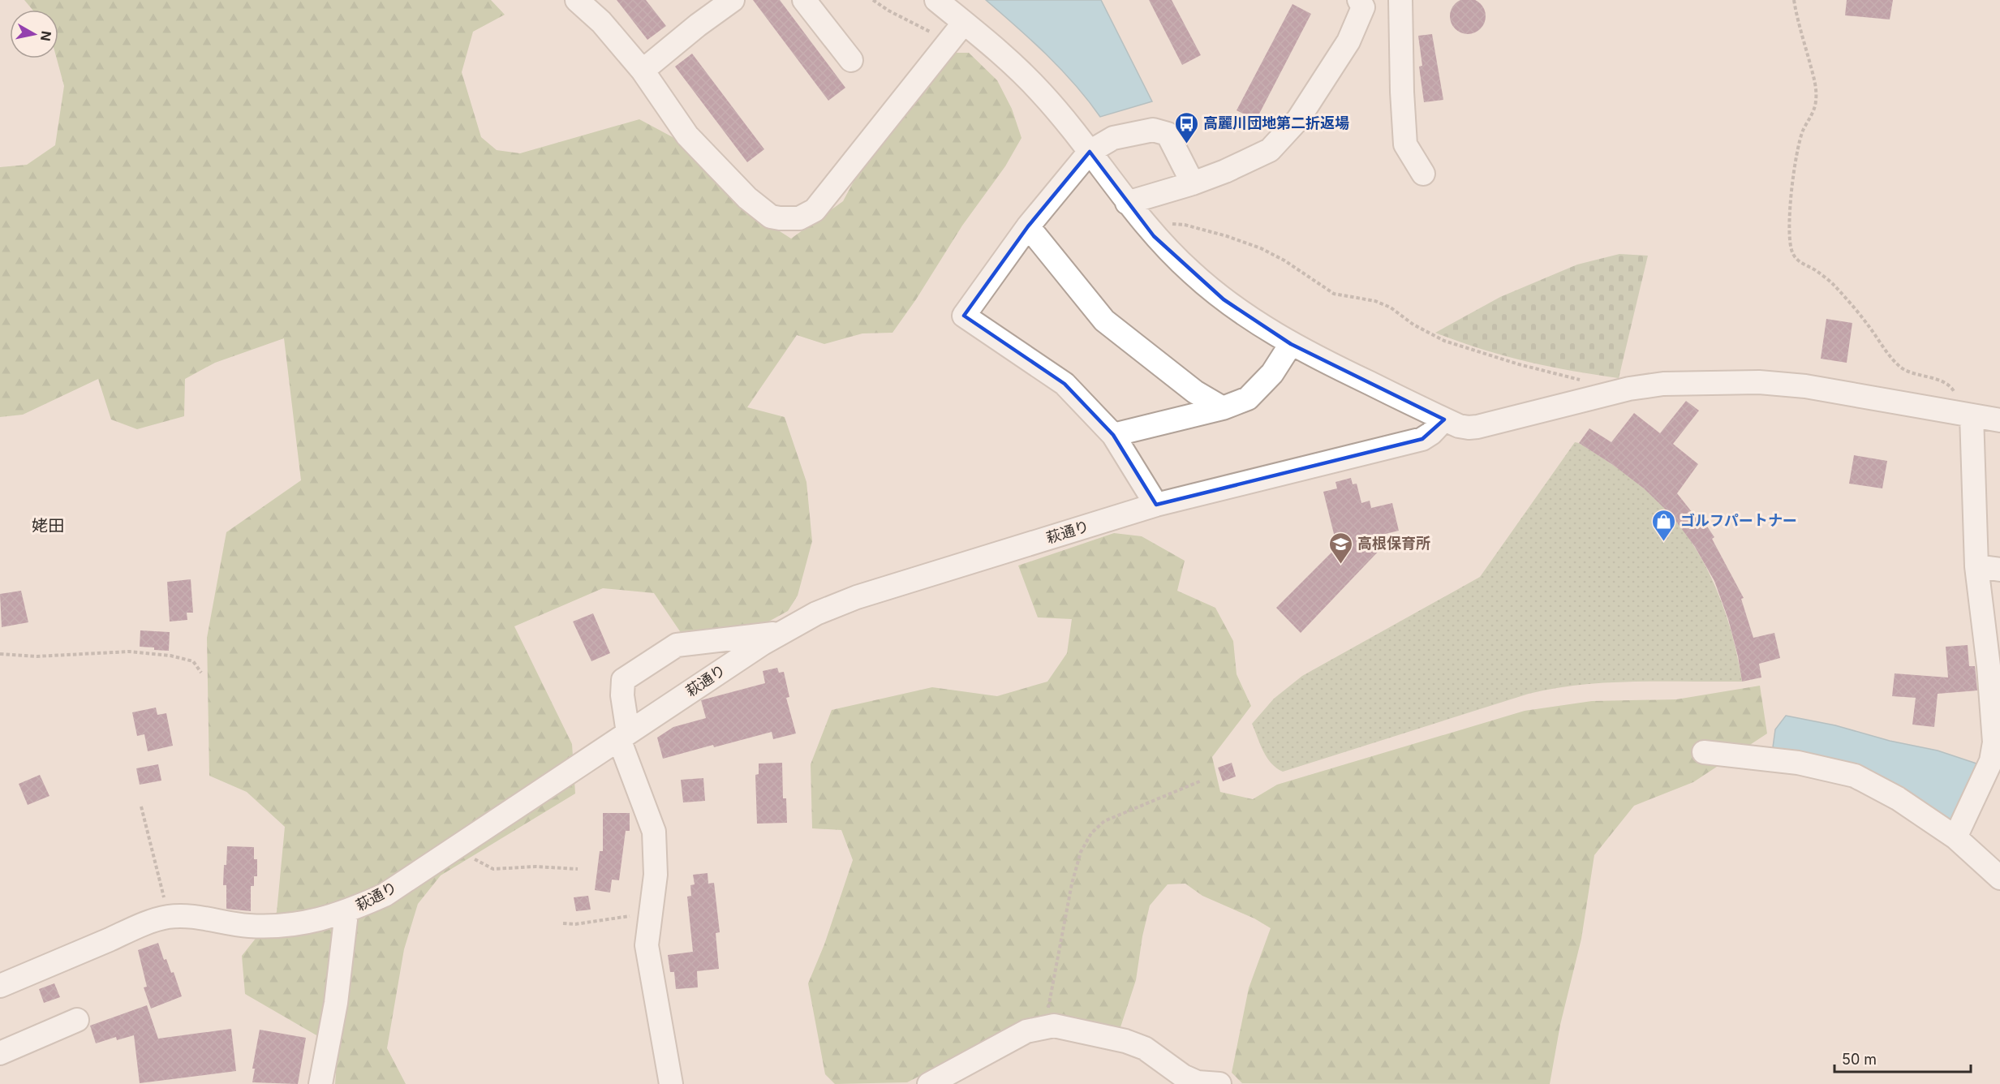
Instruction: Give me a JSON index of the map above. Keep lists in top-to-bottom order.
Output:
{
  "streets": {
    "street": ["萩通り"]
  },
  "districts": ["姥田"],
  "places": {
    "bus stop": ["高麗川団地第二折返場"],
    "shop": ["ゴルフパートナー"],
    "school or university": ["高根保育所"]
  },
  "scale_bar": "50 m",
  "north": "right"
}
